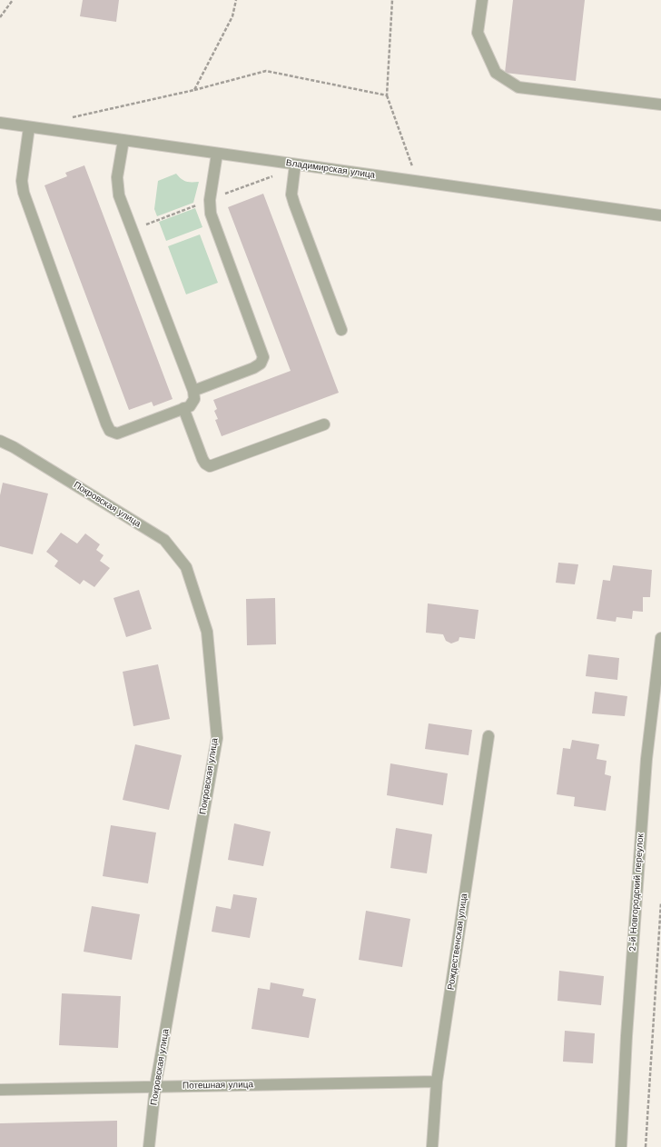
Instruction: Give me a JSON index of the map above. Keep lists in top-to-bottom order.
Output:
{
  "streets": {
    "street": [
      "Владимирская улица",
      "Покровская улица",
      "2-й Новгородский переулок",
      "Рождественская улица",
      "Потешная улица"
    ]
  },
  "crossings": [
    ["Покровская улица", "Потешная улица"],
    ["Рождественская улица", "Потешная улица"]
  ]
}
